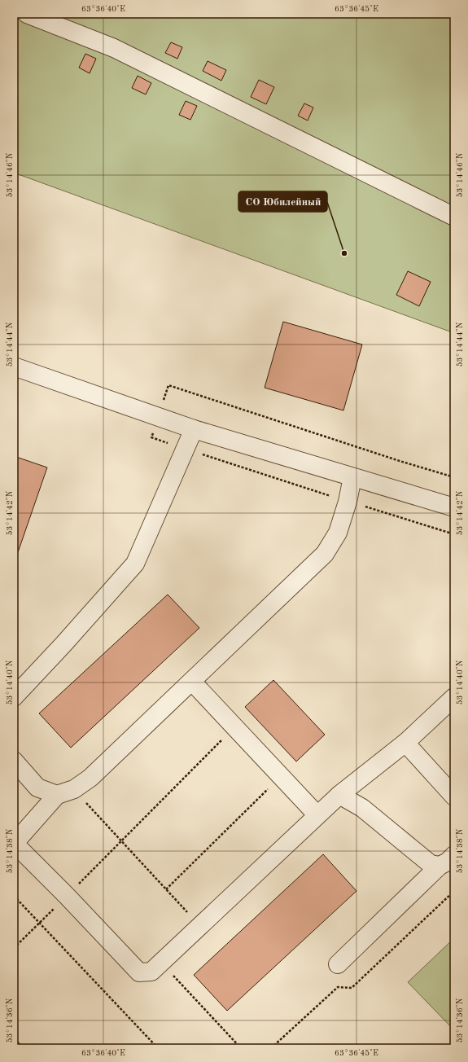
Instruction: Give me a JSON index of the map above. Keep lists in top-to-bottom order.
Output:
{
  "places": ["СО Юбилейный"],
  "coordinates": [
    "63°36'40\"E",
    "63°36'45\"E",
    "53°14'46\"N",
    "53°14'44\"N",
    "53°14'42\"N",
    "53°14'40\"N",
    "53°14'38\"N",
    "53°14'36\"N"
  ]
}
